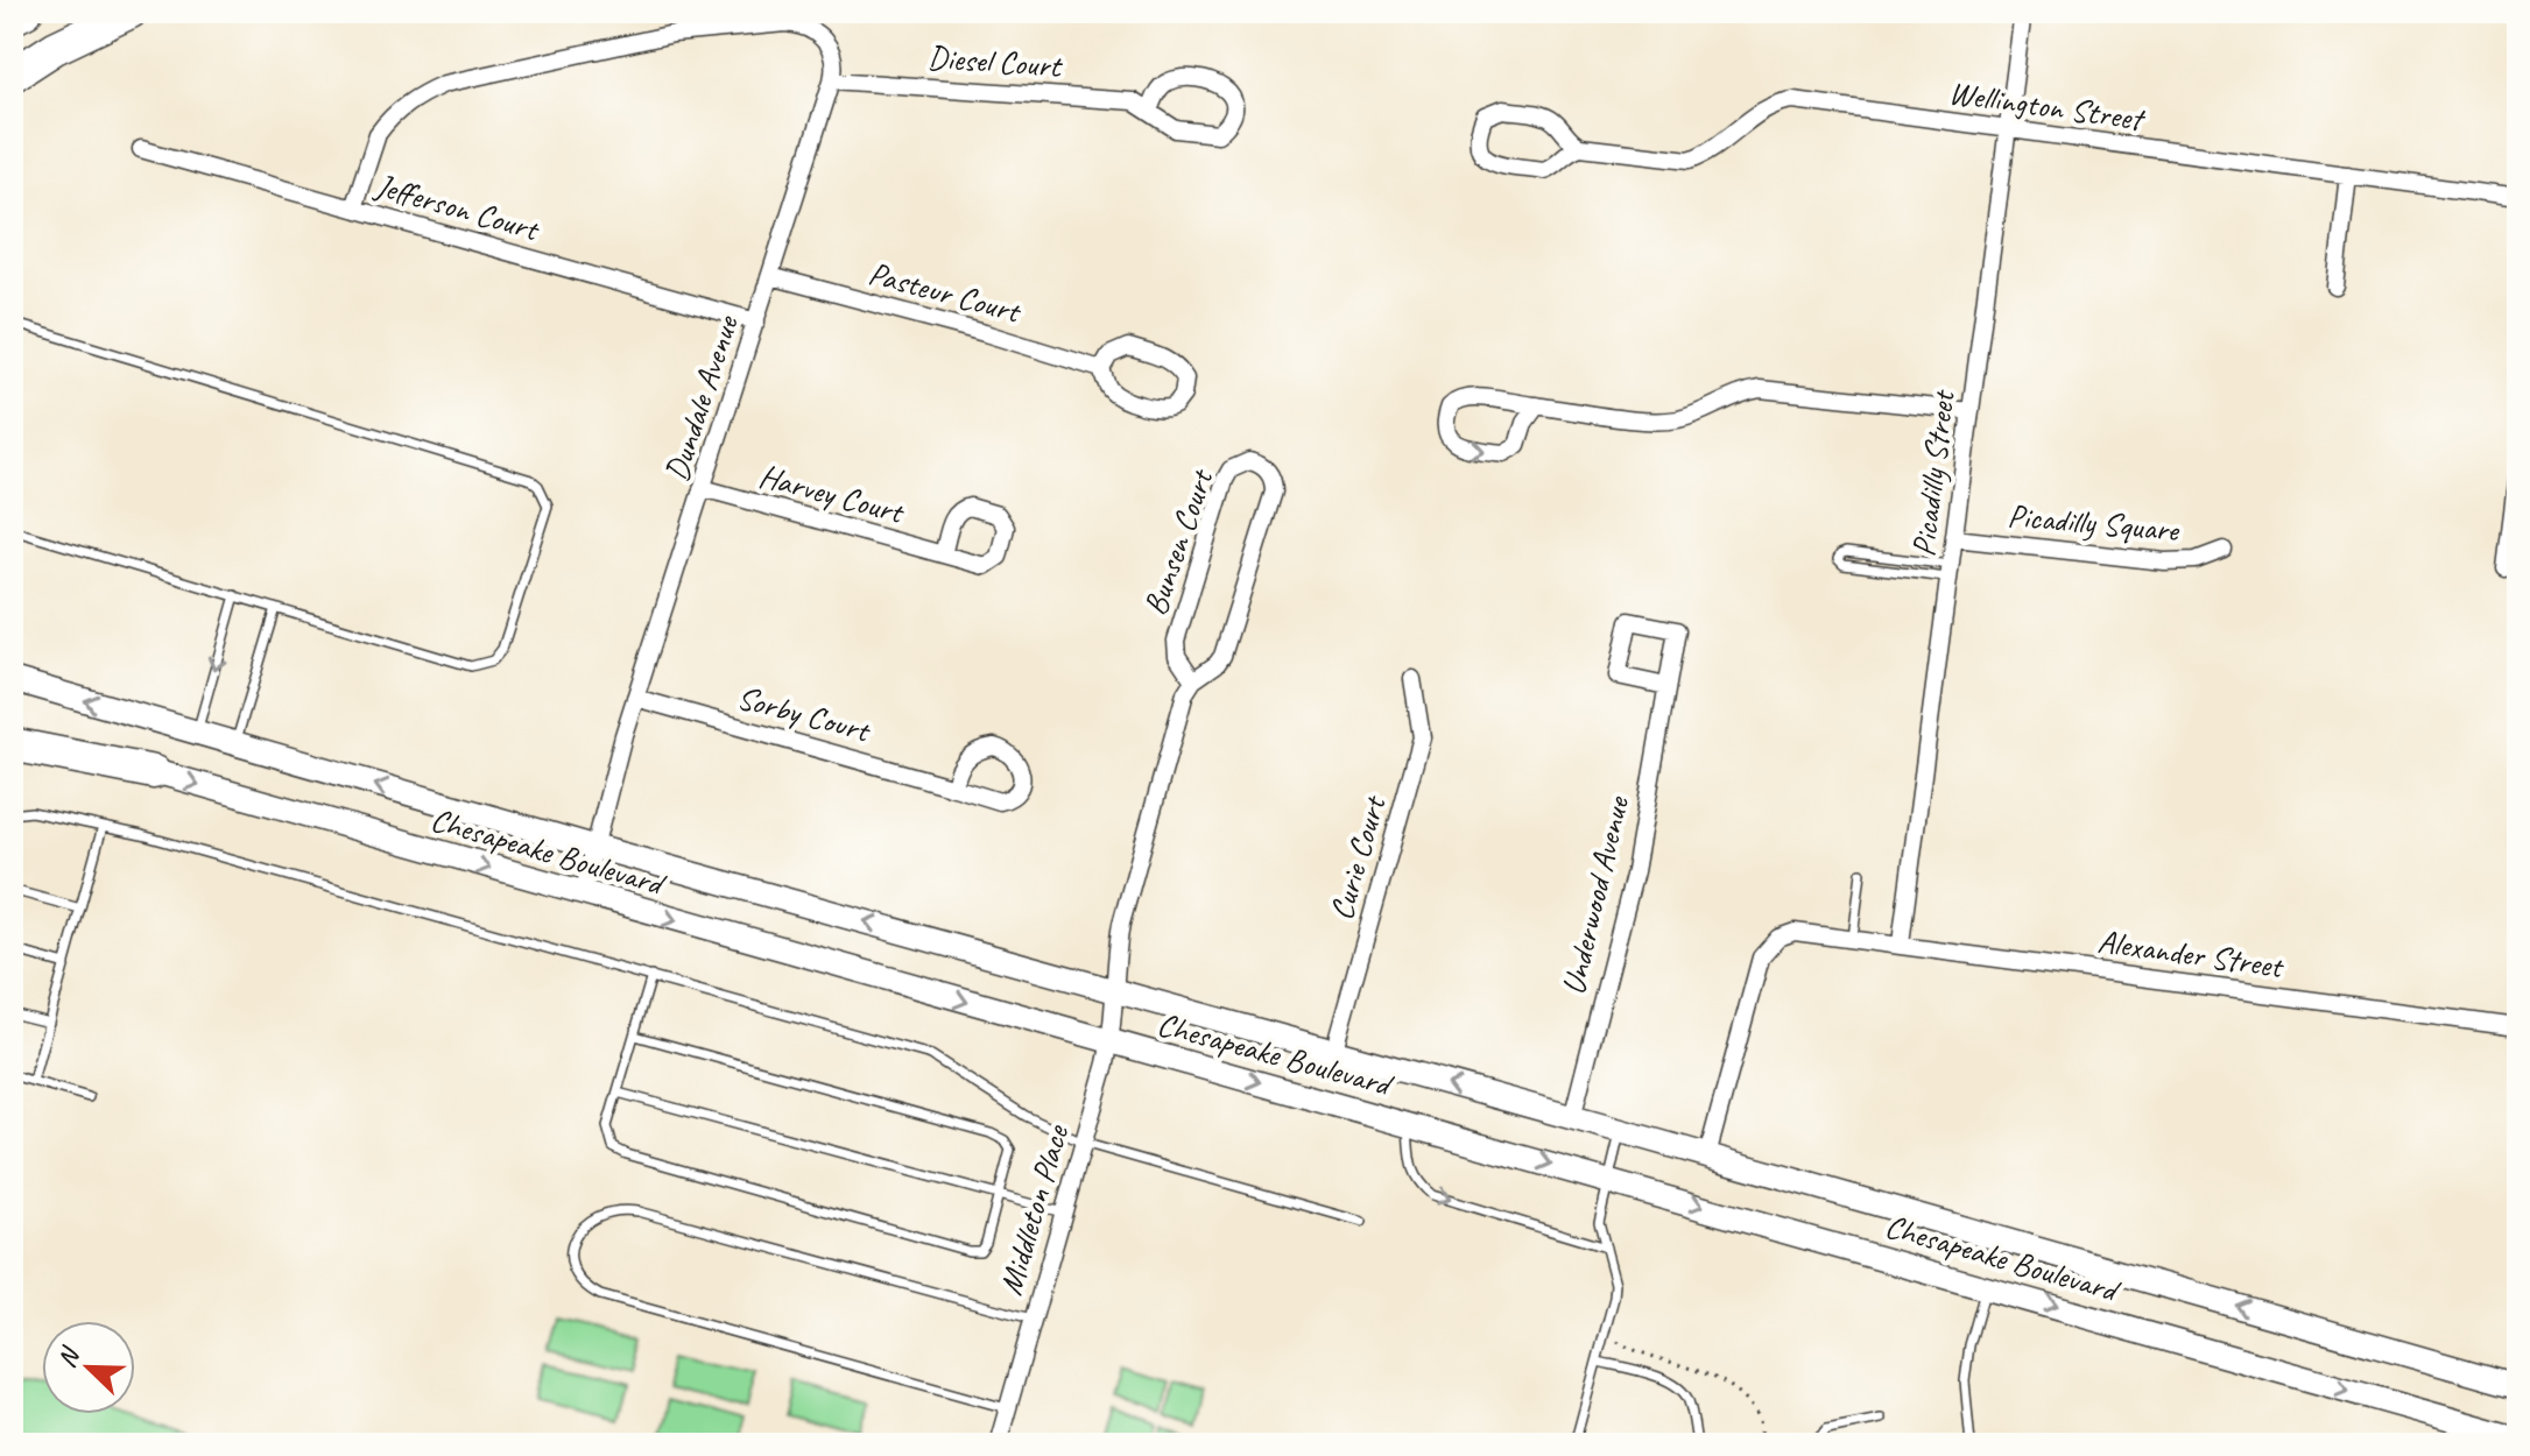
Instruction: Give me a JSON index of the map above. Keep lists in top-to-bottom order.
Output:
{
  "streets": {
    "main road": ["Chesapeake Boulevard"],
    "street": [
      "Diesel Court",
      "Wellington Street",
      "Jefferson Court",
      "Pasteur Court",
      "Dundale Avenue",
      "Picadilly Street",
      "Harvey Court",
      "Picadilly Square",
      "Bunsen Court",
      "Sorby Court",
      "Curie Court",
      "Underwood Avenue",
      "Alexander Street",
      "Middleton Place"
    ]
  },
  "crossings": [
    ["Diesel Court", "Dundale Avenue"],
    ["Wellington Street", "Picadilly Street"],
    ["Jefferson Court", "Dundale Avenue"],
    ["Pasteur Court", "Dundale Avenue"],
    ["Dundale Avenue", "Harvey Court"],
    ["Dundale Avenue", "Sorby Court"],
    ["Dundale Avenue", "Chesapeake Boulevard"],
    ["Picadilly Street", "Picadilly Square"],
    ["Picadilly Street", "Alexander Street"],
    ["Bunsen Court", "Chesapeake Boulevard"],
    ["Bunsen Court", "Middleton Place"],
    ["Chesapeake Boulevard", "Curie Court"],
    ["Chesapeake Boulevard", "Underwood Avenue"],
    ["Chesapeake Boulevard", "Middleton Place"]
  ],
  "north": "top left"
}
